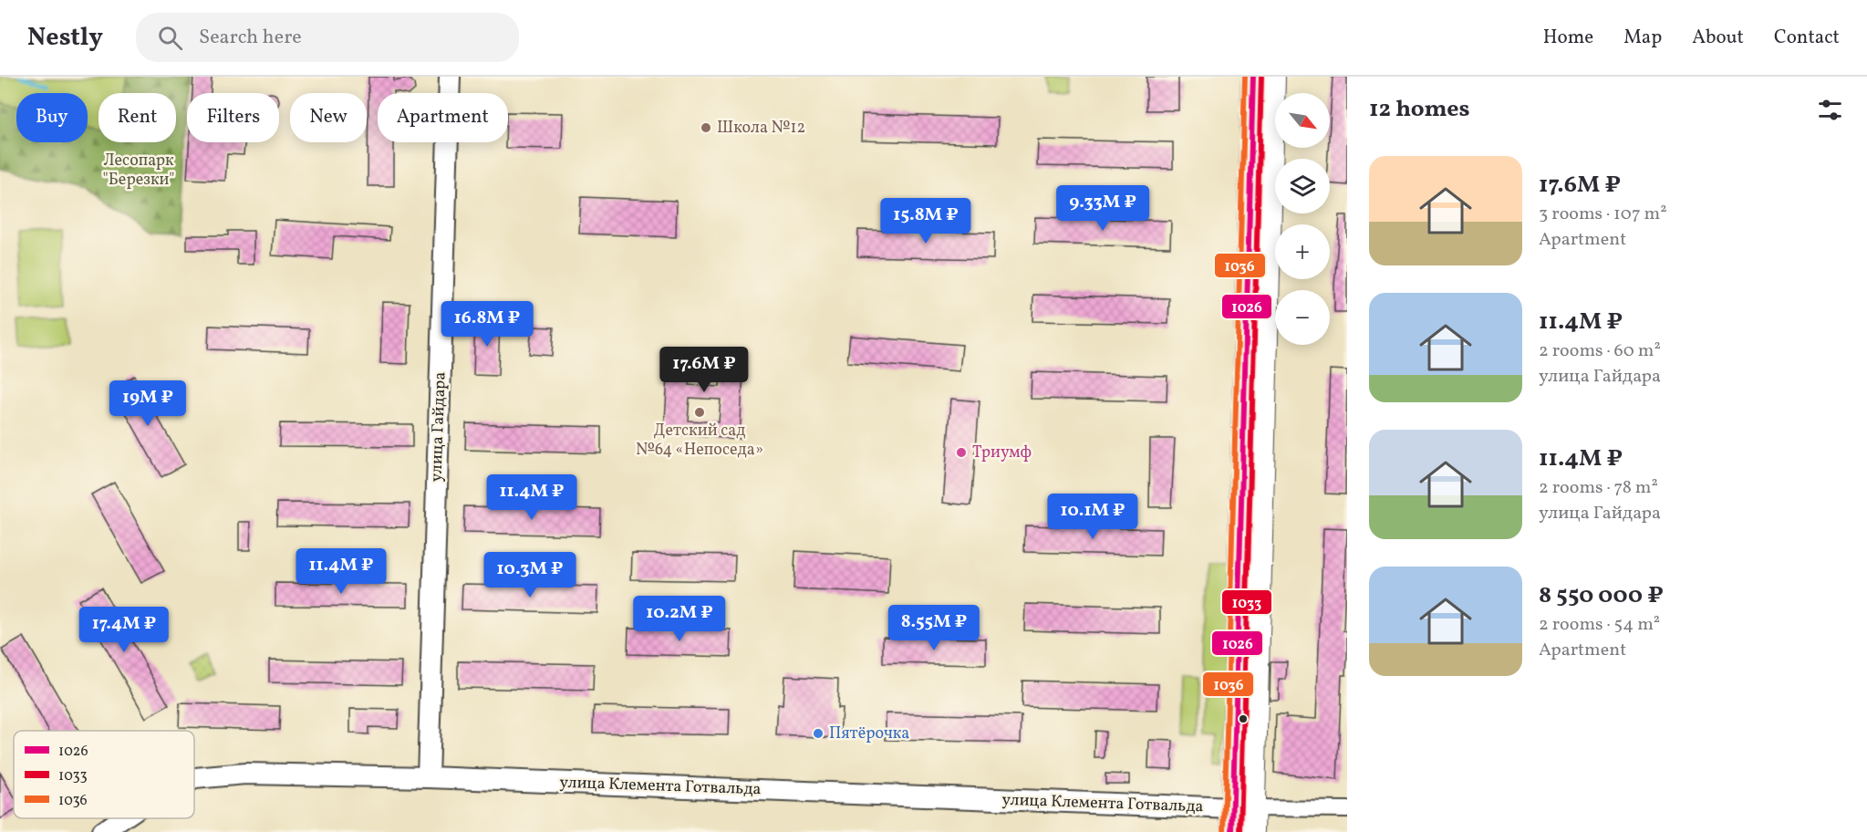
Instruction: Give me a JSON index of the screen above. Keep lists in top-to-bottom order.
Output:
{
  "streets": {
    "street": ["улица Гайдара", "улица Клемента Готвальда"]
  },
  "crossings": [
    ["улица Гайдара", "улица Клемента Готвальда"]
  ],
  "parks": ["Лесопарк \"Березки\""],
  "places": [
    "Школа №12",
    "Детский сад №64 «Непоседа»",
    "Триумф",
    "Пятёрочка"
  ],
  "lines": ["transit line 1026", "transit line 1033", "transit line 1036"],
  "legend": ["1026", "1033", "1036"],
  "north": "bottom right",
  "page": {
    "header": "Nestly",
    "search": "Search here",
    "nav": [
      "Home",
      "Map",
      "About",
      "Contact"
    ],
    "heading": "12 homes",
    "map_buttons": ["+", "−"],
    "chip": [
      "Buy",
      "Rent",
      "Filters",
      "New",
      "Apartment"
    ],
    "list": [
      {
        "name": "17.6M ₽",
        "note": "3 rooms · 107 m² · Apartment"
      },
      {
        "name": "11.4M ₽",
        "note": "2 rooms · 60 m² · улица Гайдара"
      },
      {
        "name": "11.4M ₽",
        "note": "2 rooms · 78 m² · улица Гайдара"
      },
      {
        "name": "8 550 000 ₽",
        "note": "2 rooms · 54 m² · Apartment"
      }
    ],
    "price": [
      "9.33M ₽",
      "15.8M ₽",
      "16.8M ₽",
      "17.6M ₽",
      "19M ₽",
      "11.4M ₽",
      "10.1M ₽",
      "11.4M ₽",
      "10.3M ₽",
      "10.2M ₽",
      "8.55M ₽",
      "17.4M ₽"
    ]
  }
}
